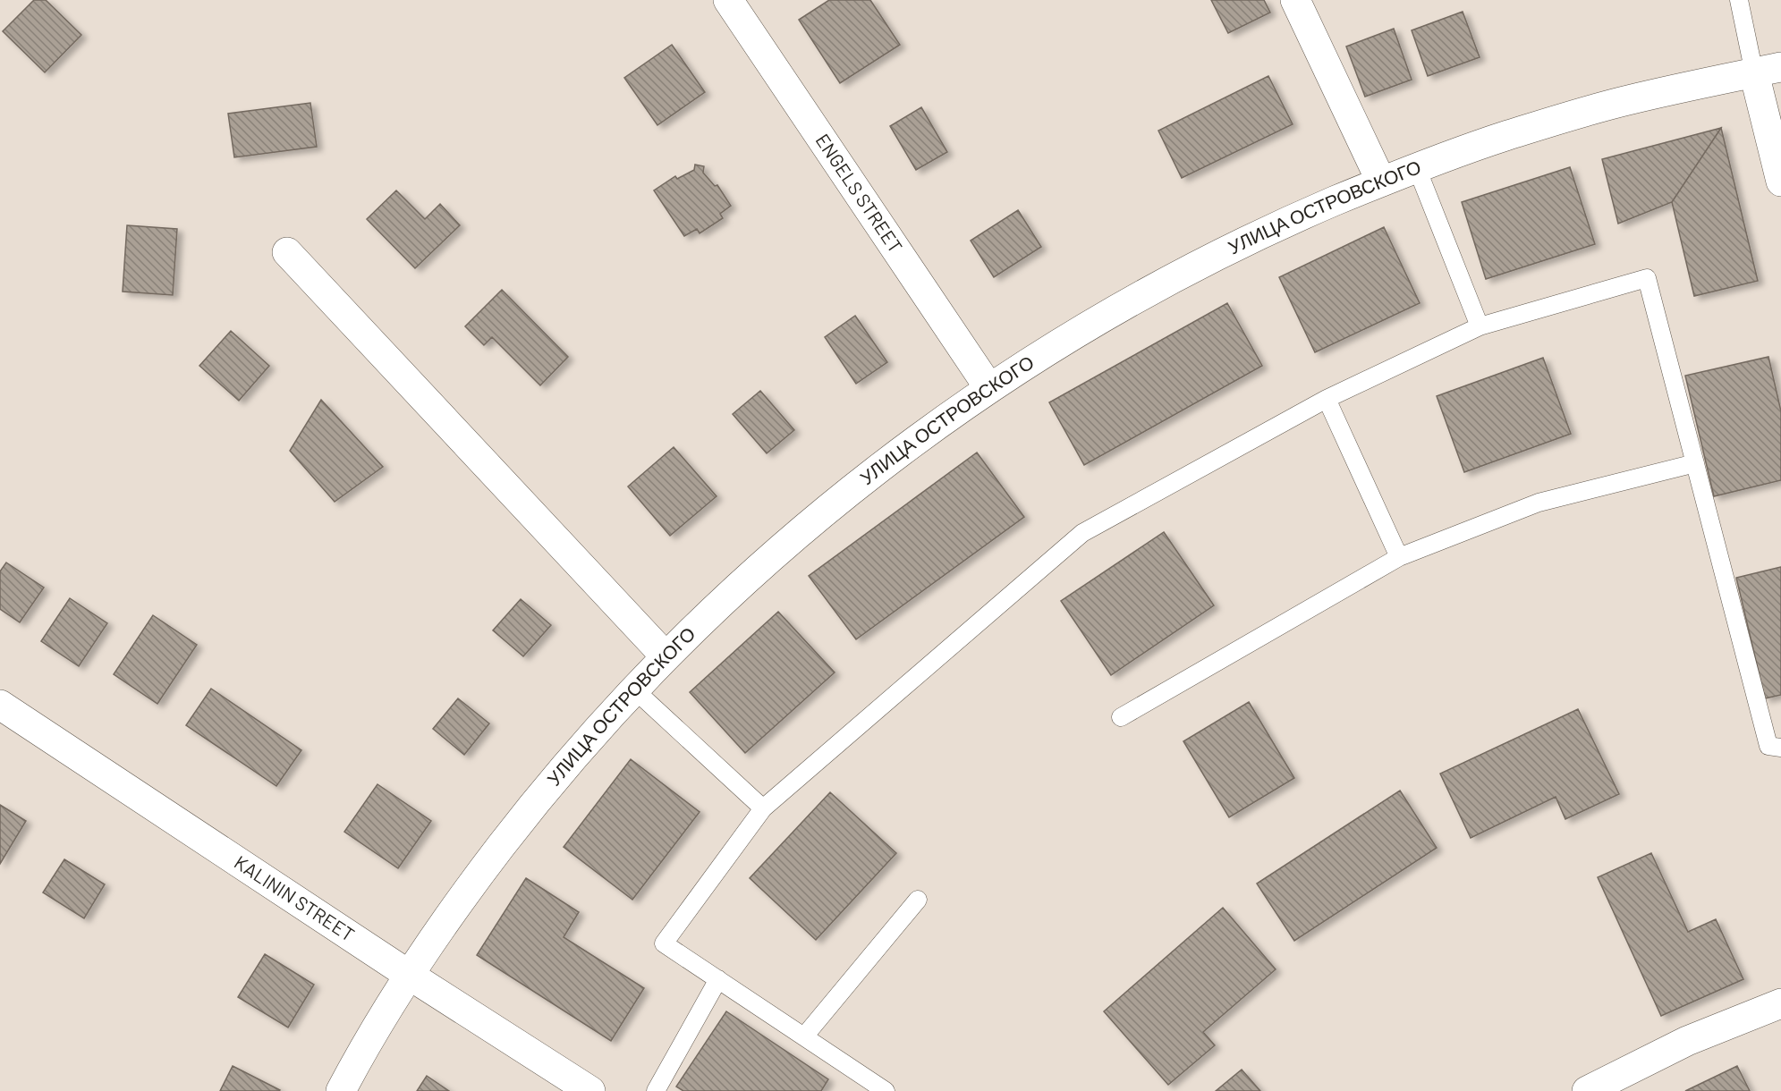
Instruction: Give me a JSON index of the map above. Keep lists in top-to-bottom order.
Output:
{
  "streets": {
    "street": ["ENGELS STREET", "УЛИЦА ОСТРОВСКОГО", "KALININ STREET"]
  },
  "crossings": [
    ["ENGELS STREET", "УЛИЦА ОСТРОВСКОГО"],
    ["УЛИЦА ОСТРОВСКОГО", "KALININ STREET"]
  ]
}
